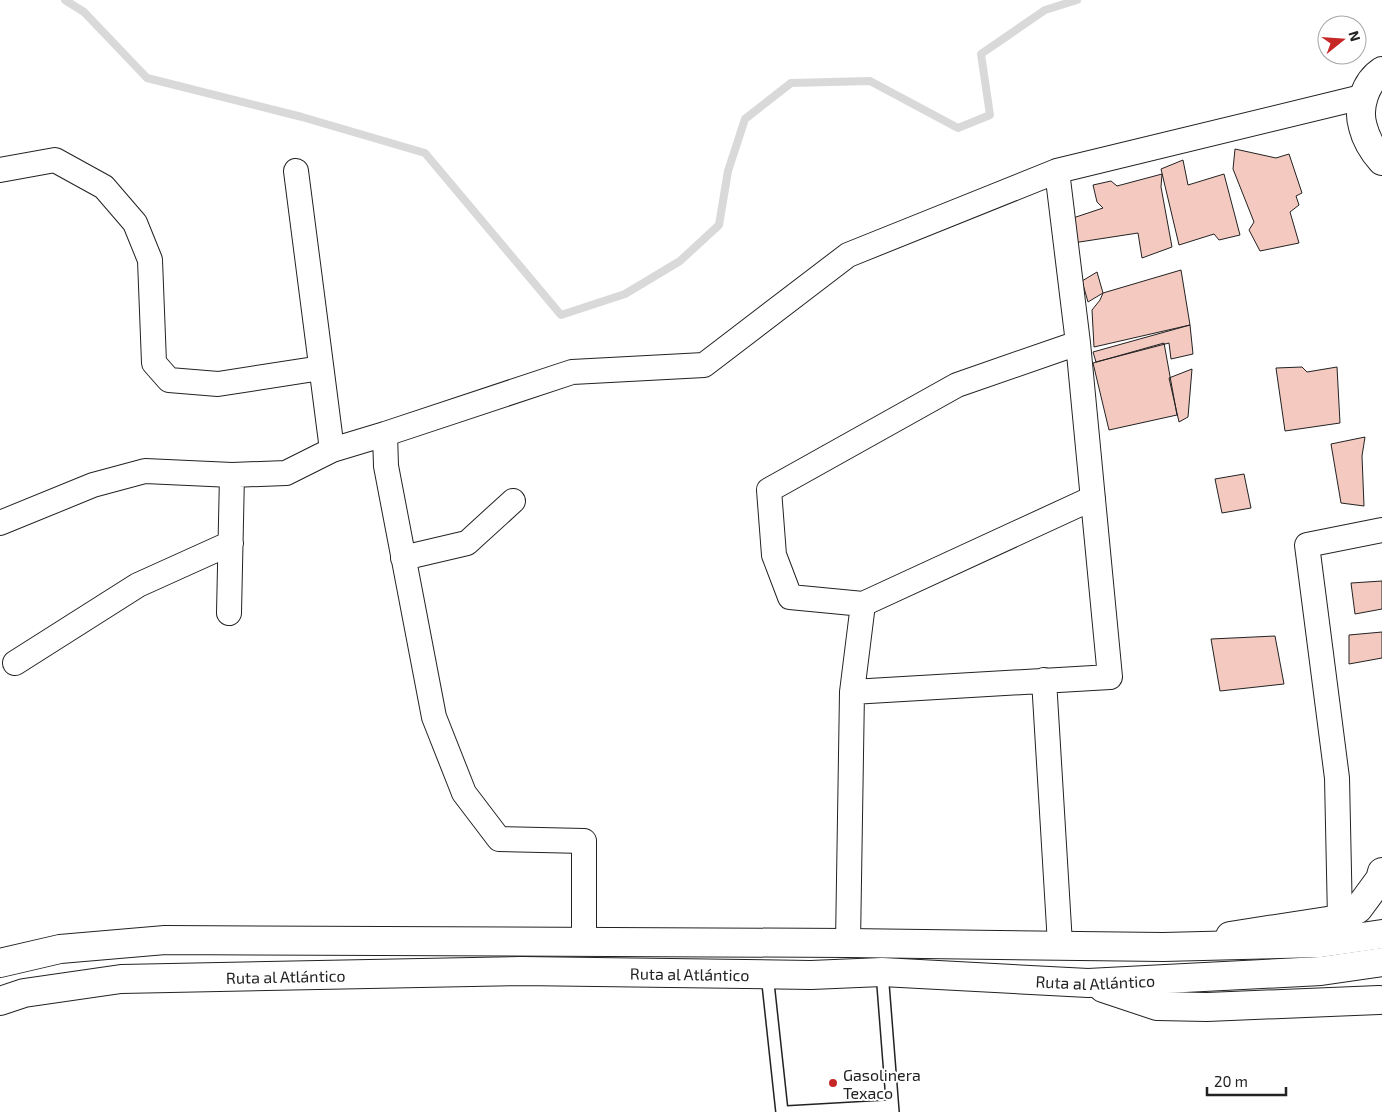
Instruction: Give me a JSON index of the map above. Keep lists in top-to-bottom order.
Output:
{
  "streets": {
    "main road": ["Ruta al Atlántico"]
  },
  "places": ["Gasolinera Texaco"],
  "scale_bar": "20 m",
  "north": "right"
}
